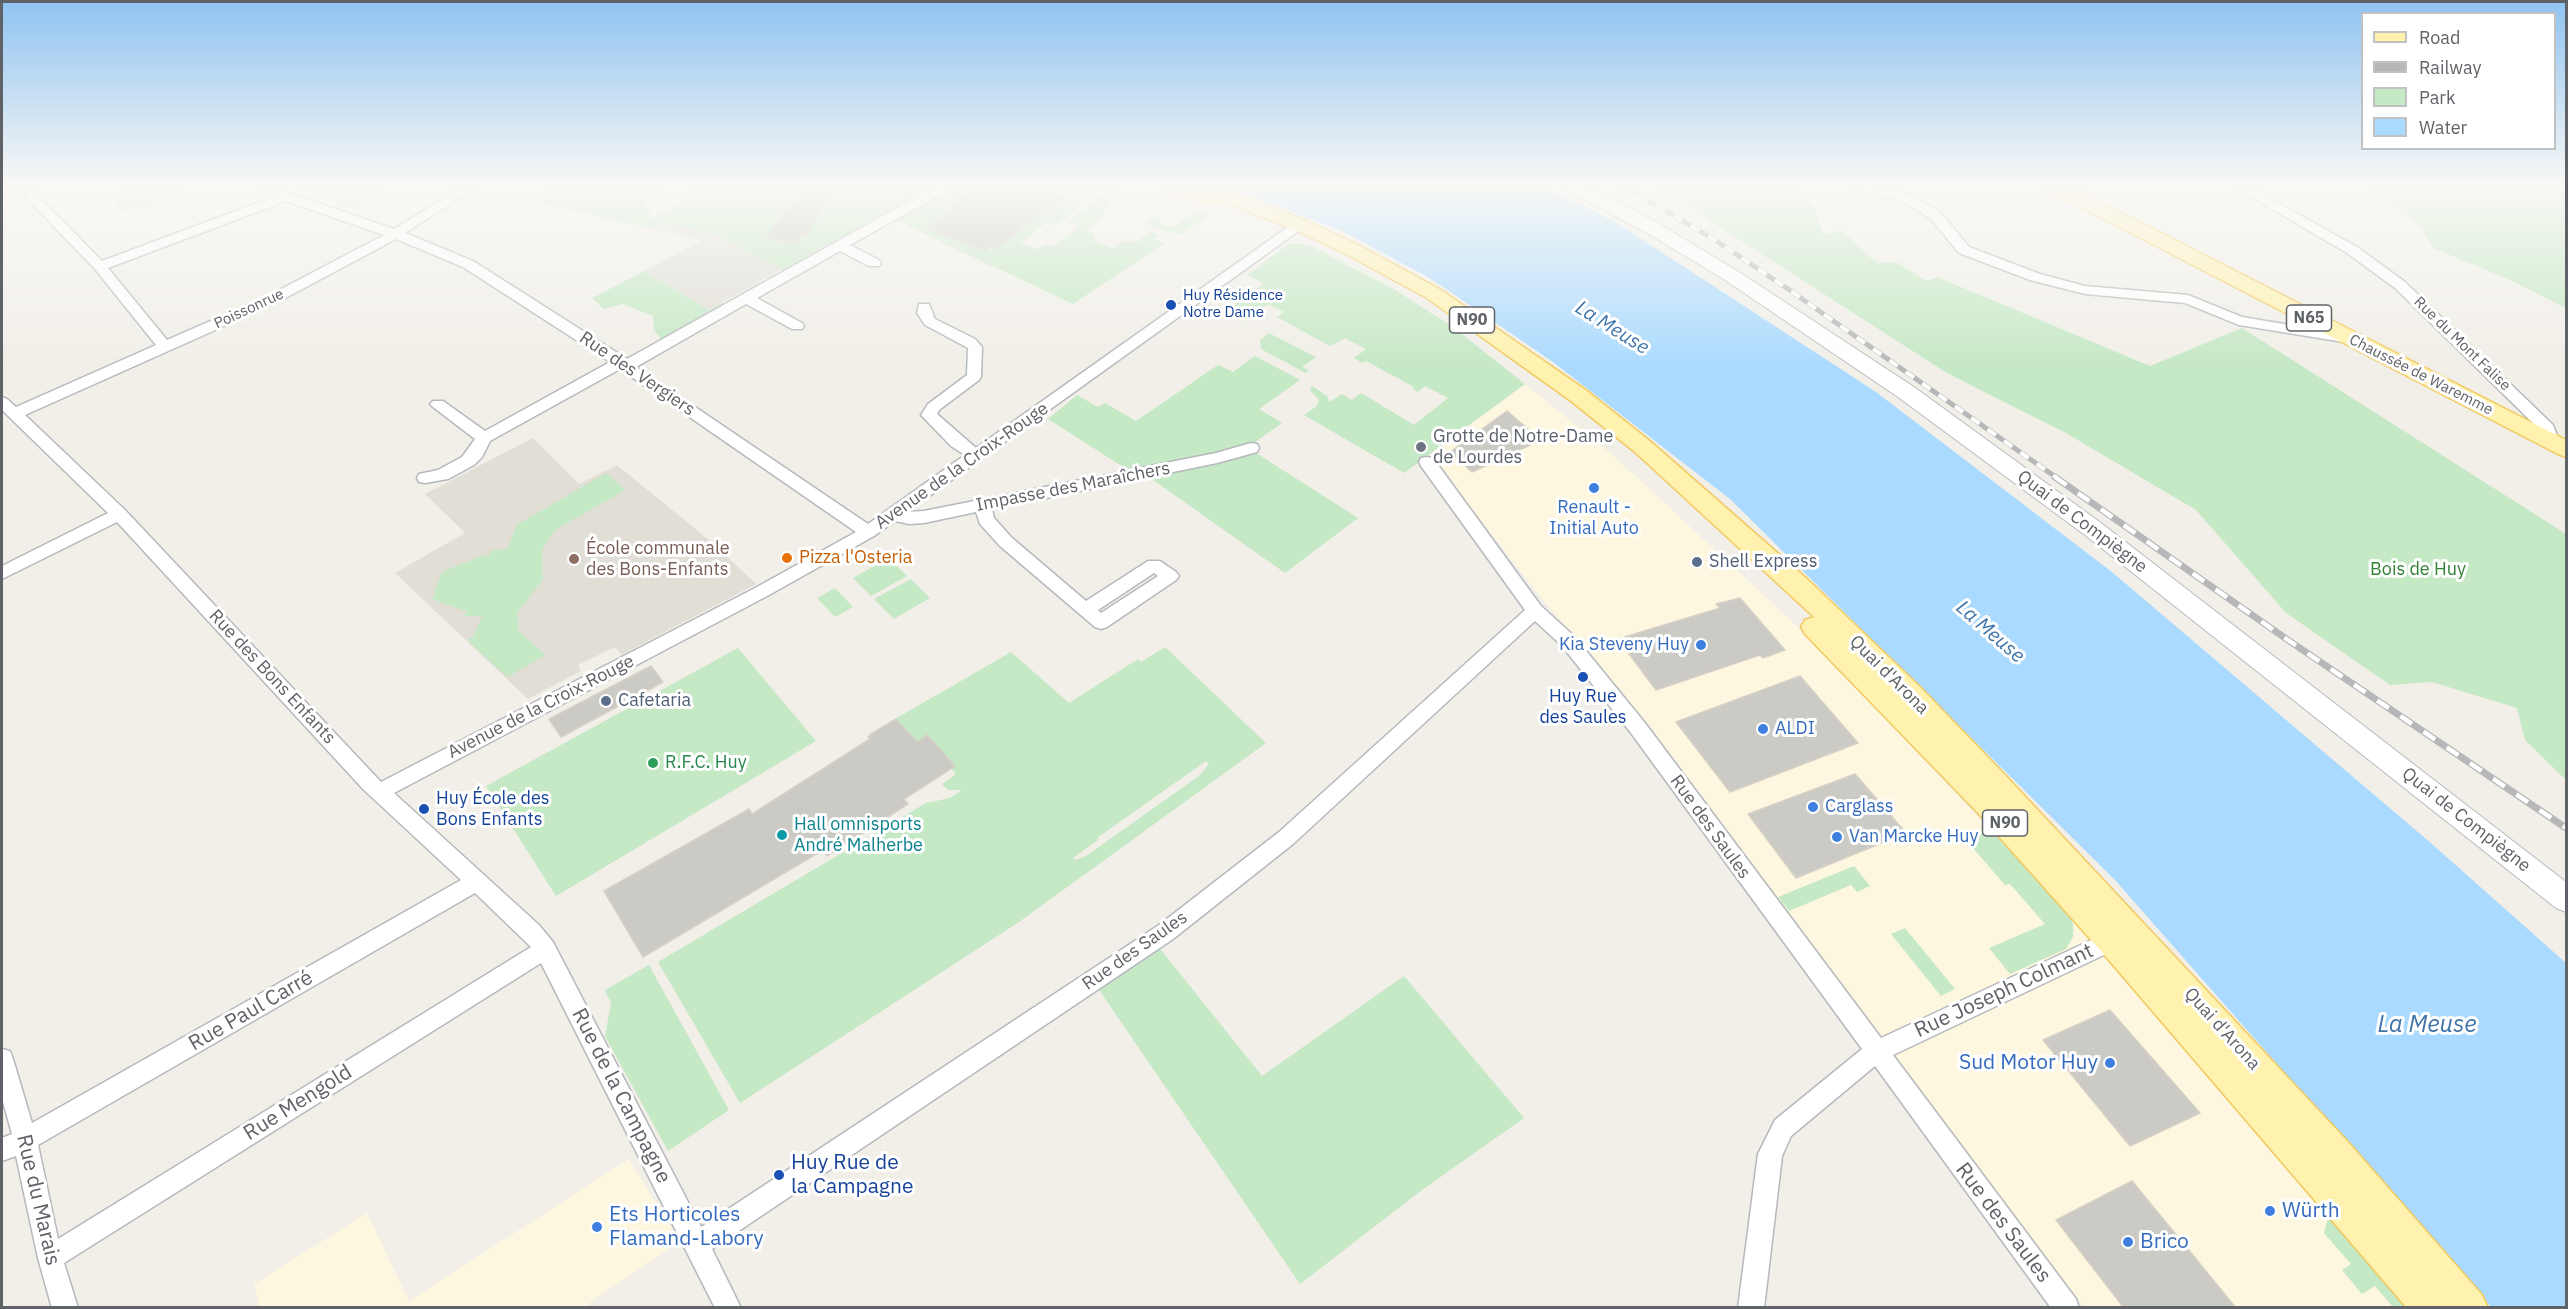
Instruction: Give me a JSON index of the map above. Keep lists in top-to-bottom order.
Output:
{
  "streets": {
    "main road": [
      "N65",
      "N90",
      "Chaussée de Waremme",
      "Quai de Compiègne",
      "Quai d'Arona"
    ],
    "street": [
      "Poissonrue",
      "Rue du Mont Falise",
      "Rue des Vergiers",
      "Avenue de la Croix-Rouge",
      "Impasse des Maraîchers",
      "Rue des Bons Enfants",
      "Rue des Saules",
      "Rue Joseph Colmant",
      "Rue Paul Carré",
      "Rue de la Campagne",
      "Rue Mengold",
      "Rue du Marais"
    ]
  },
  "crossings": [
    ["Poissonrue", "Rue des Bons Enfants"],
    ["Rue du Mont Falise", "Chaussée de Waremme"],
    ["Rue des Vergiers", "Avenue de la Croix-Rouge"],
    ["Avenue de la Croix-Rouge", "Impasse des Maraîchers"],
    ["Avenue de la Croix-Rouge", "Rue des Bons Enfants"],
    ["Quai d'Arona", "Rue Joseph Colmant"],
    ["Rue des Bons Enfants", "Rue Paul Carré"],
    ["Rue des Bons Enfants", "Rue de la Campagne"],
    ["Rue des Bons Enfants", "Rue Mengold"],
    ["Rue des Saules", "Rue Joseph Colmant"],
    ["Rue des Saules", "Rue de la Campagne"],
    ["Rue Paul Carré", "Rue du Marais"],
    ["Rue de la Campagne", "Rue Mengold"],
    ["Rue Mengold", "Rue du Marais"]
  ],
  "water": ["La Meuse"],
  "parks": ["Bois de Huy"],
  "places": [
    "Huy Résidence Notre Dame",
    "Grotte de Notre-Dame de Lourdes",
    "Renault - Initial Auto",
    "Pizza l'Osteria",
    "École communale des Bons-Enfants",
    "Shell Express",
    "Kia Steveny Huy",
    "Huy Rue des Saules",
    "Cafetaria",
    "ALDI",
    "R.F.C. Huy",
    "Carglass",
    "Huy École des Bons Enfants",
    "Hall omnisports André Malherbe",
    "Van Marcke Huy",
    "Sud Motor Huy",
    "Huy Rue de la Campagne",
    "Würth",
    "Ets Horticoles Flamand-Labory",
    "Brico"
  ],
  "legend": [
    "Road",
    "Railway",
    "Park",
    "Water"
  ]
}
